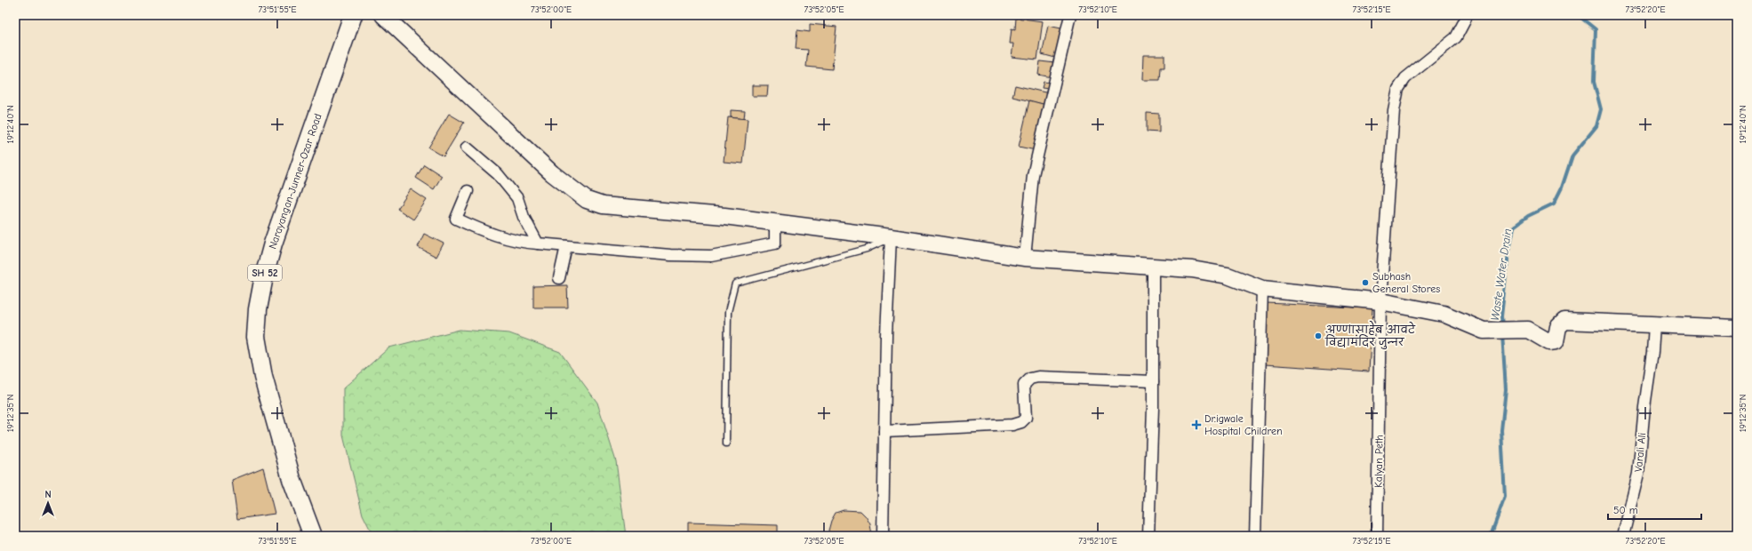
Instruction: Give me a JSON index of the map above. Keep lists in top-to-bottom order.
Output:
{
  "streets": {
    "main road": ["Narayangan-Junner-Ozar Road", "SH 52"],
    "street": ["Varali Ali", "Kalyan Peth"]
  },
  "water": ["Waste Water Drain"],
  "places": {
    "other": ["Subhash General Stores", "अण्णासाहेब आवटे विद्यामंदिर जुन्नर"],
    "health": ["Dr.igwale Hospital Children"]
  },
  "scale_bar": "50 m",
  "north": "top",
  "coordinates": [
    "73°51'55\"E",
    "73°52'00\"E",
    "73°52'05\"E",
    "73°52'10\"E",
    "73°52'15\"E",
    "73°52'20\"E",
    "19°12'40\"N",
    "19°12'35\"N"
  ]
}
